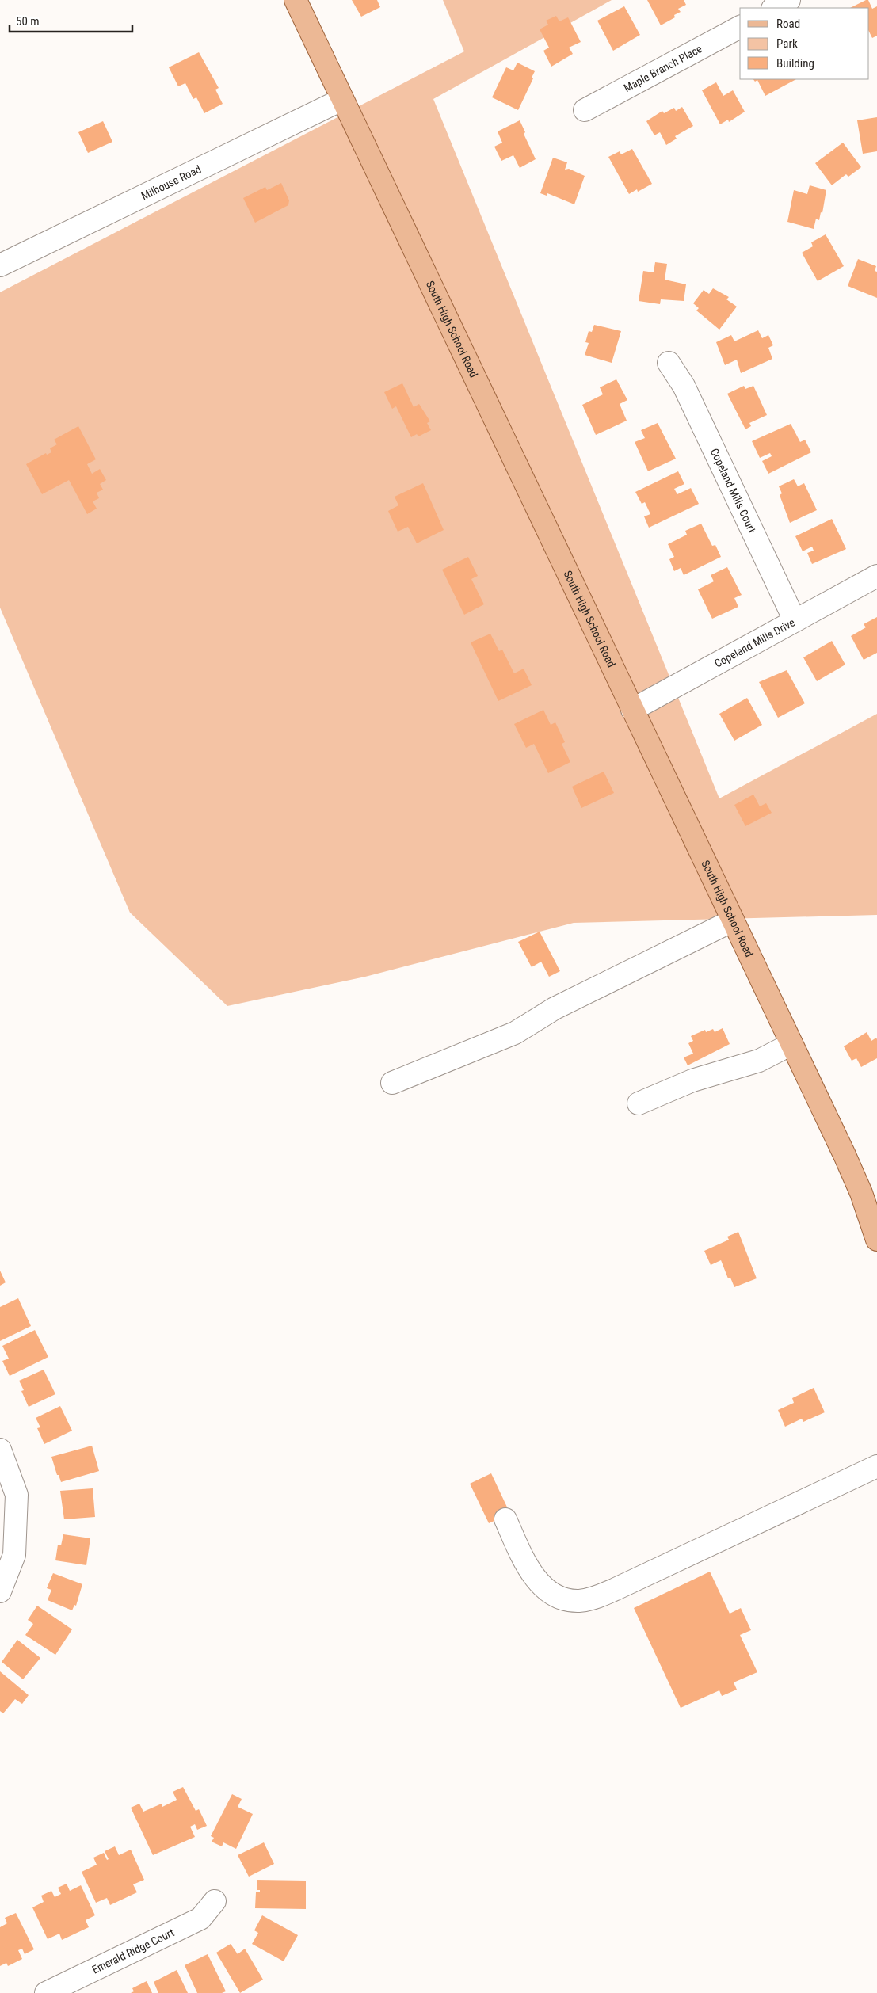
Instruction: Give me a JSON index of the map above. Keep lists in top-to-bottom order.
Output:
{
  "streets": {
    "main road": ["South High School Road"],
    "street": [
      "Maple Branch Place",
      "Milhouse Road",
      "Copeland Mills Court",
      "Copeland Mills Drive",
      "Emerald Ridge Court"
    ]
  },
  "crossings": [
    ["Milhouse Road", "South High School Road"],
    ["South High School Road", "Copeland Mills Drive"],
    ["Copeland Mills Court", "Copeland Mills Drive"]
  ],
  "legend": ["Road", "Park", "Building"],
  "scale_bar": "50 m"
}
